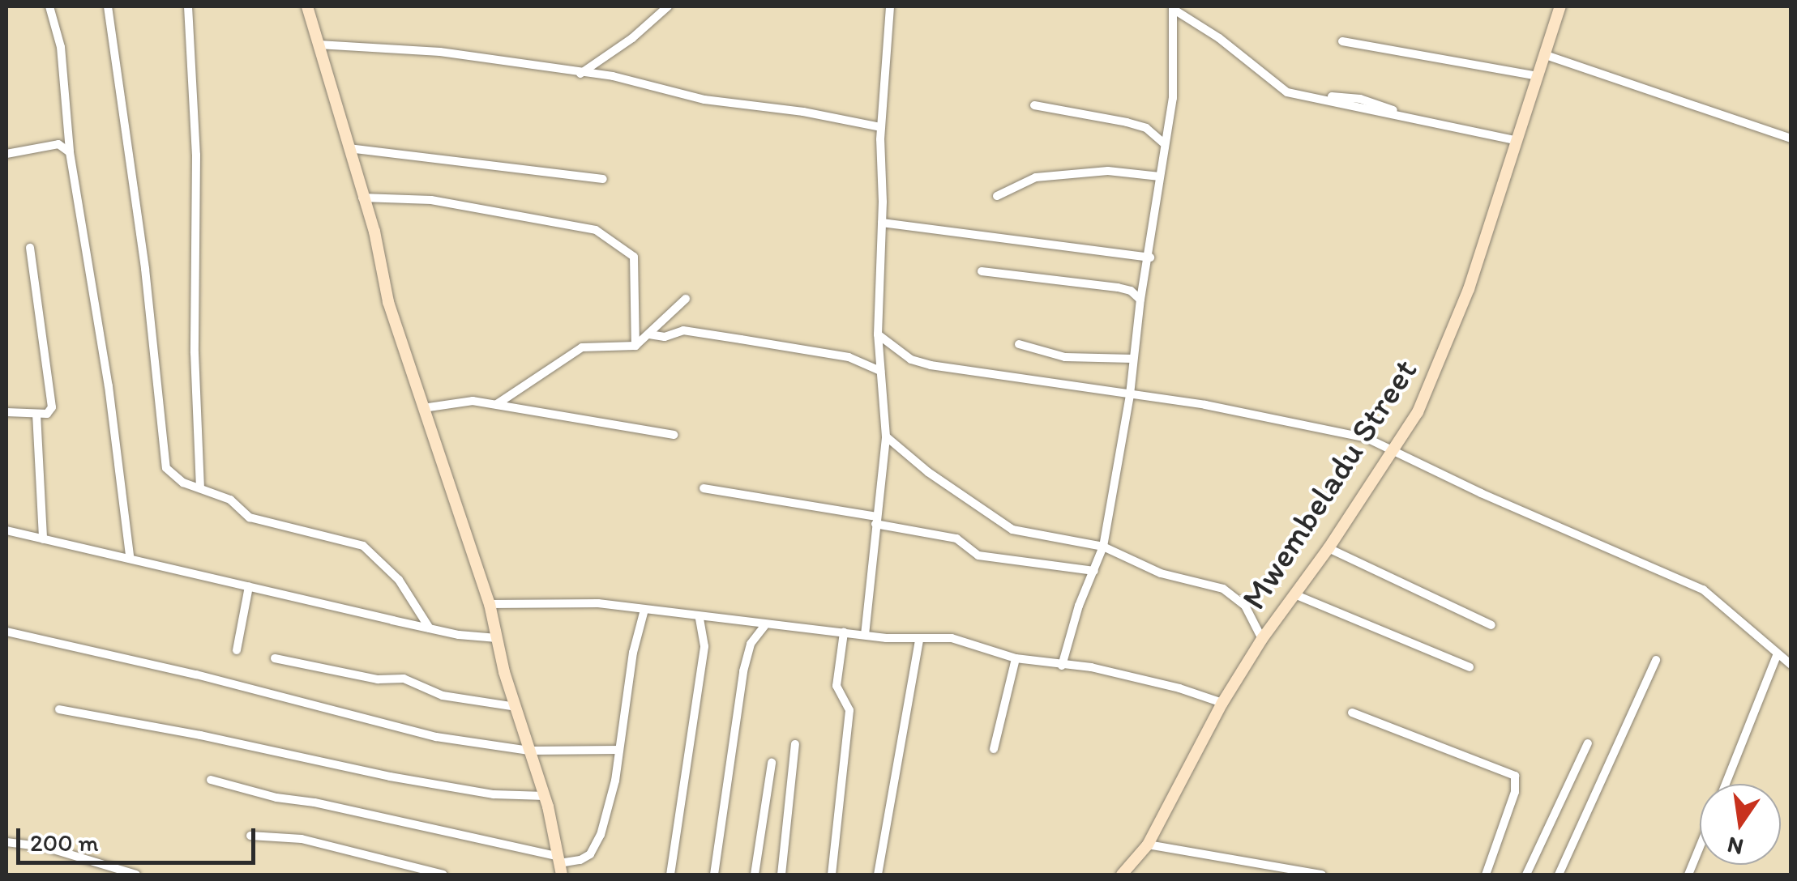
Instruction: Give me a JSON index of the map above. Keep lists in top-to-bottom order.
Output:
{
  "streets": {
    "street": ["Mwembeladu Street"]
  },
  "scale_bar": "200 m",
  "north": "bottom"
}
